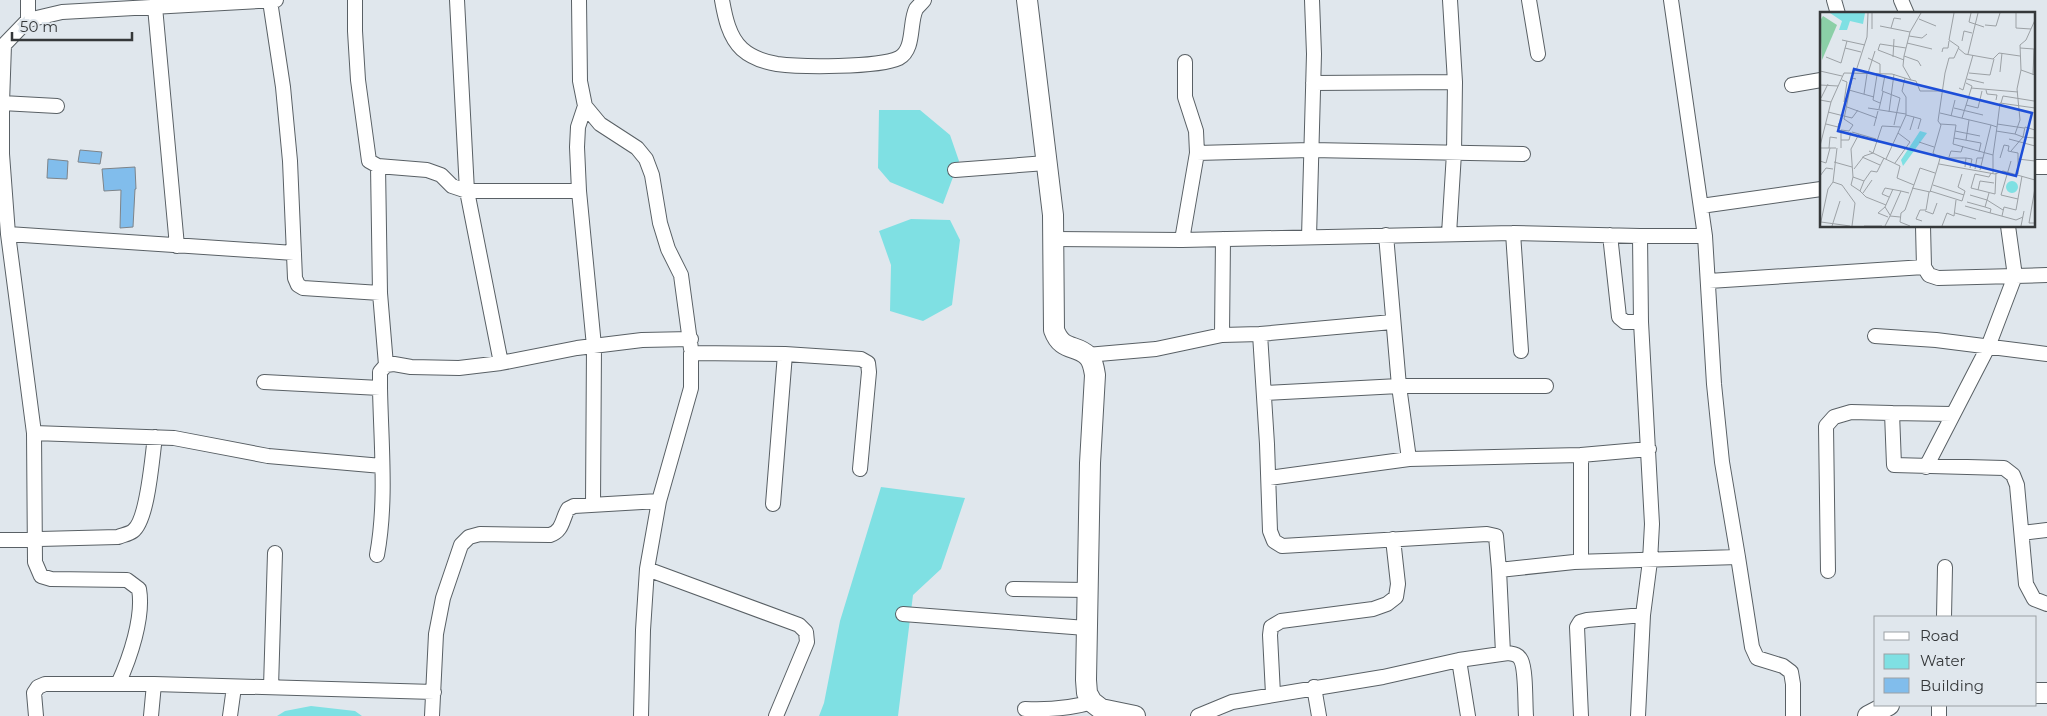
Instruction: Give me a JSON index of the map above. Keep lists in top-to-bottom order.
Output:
{
  "legend": ["Road", "Water", "Building"],
  "scale_bar": "50 m"
}
